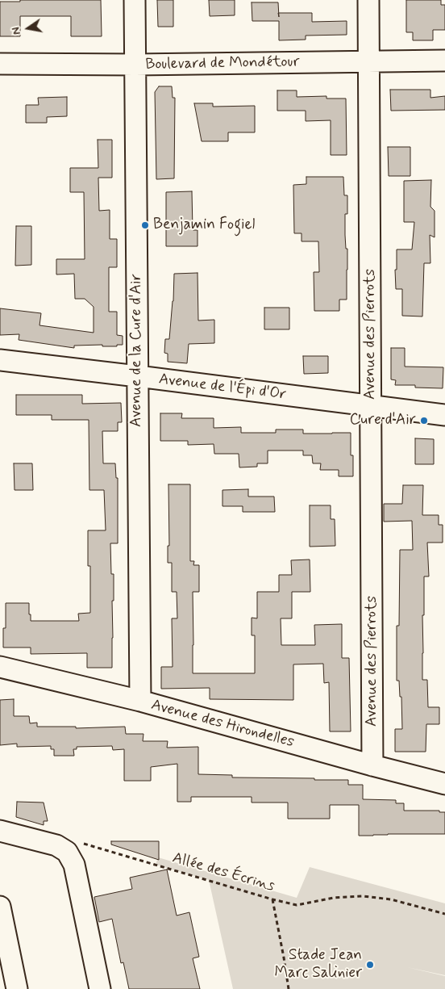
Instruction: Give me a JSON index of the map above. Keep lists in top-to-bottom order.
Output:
{
  "streets": {
    "street": [
      "Boulevard de Mondétour",
      "Avenue des Pierrots",
      "Avenue de la Cure d'Air",
      "Avenue de l'Épi d'Or",
      "Avenue des Hirondelles"
    ],
    "path": ["Allée des Écrins"]
  },
  "crossings": [
    ["Boulevard de Mondétour", "Avenue des Pierrots"],
    ["Boulevard de Mondétour", "Avenue de la Cure d'Air"],
    ["Avenue des Pierrots", "Avenue de l'Épi d'Or"],
    ["Avenue des Pierrots", "Avenue des Hirondelles"],
    ["Avenue de la Cure d'Air", "Avenue de l'Épi d'Or"],
    ["Avenue de la Cure d'Air", "Avenue des Hirondelles"]
  ],
  "places": ["Benjamin Fogiel", "Cure d'Air", "Stade Jean Marc Salinier"],
  "north": "left"
}
